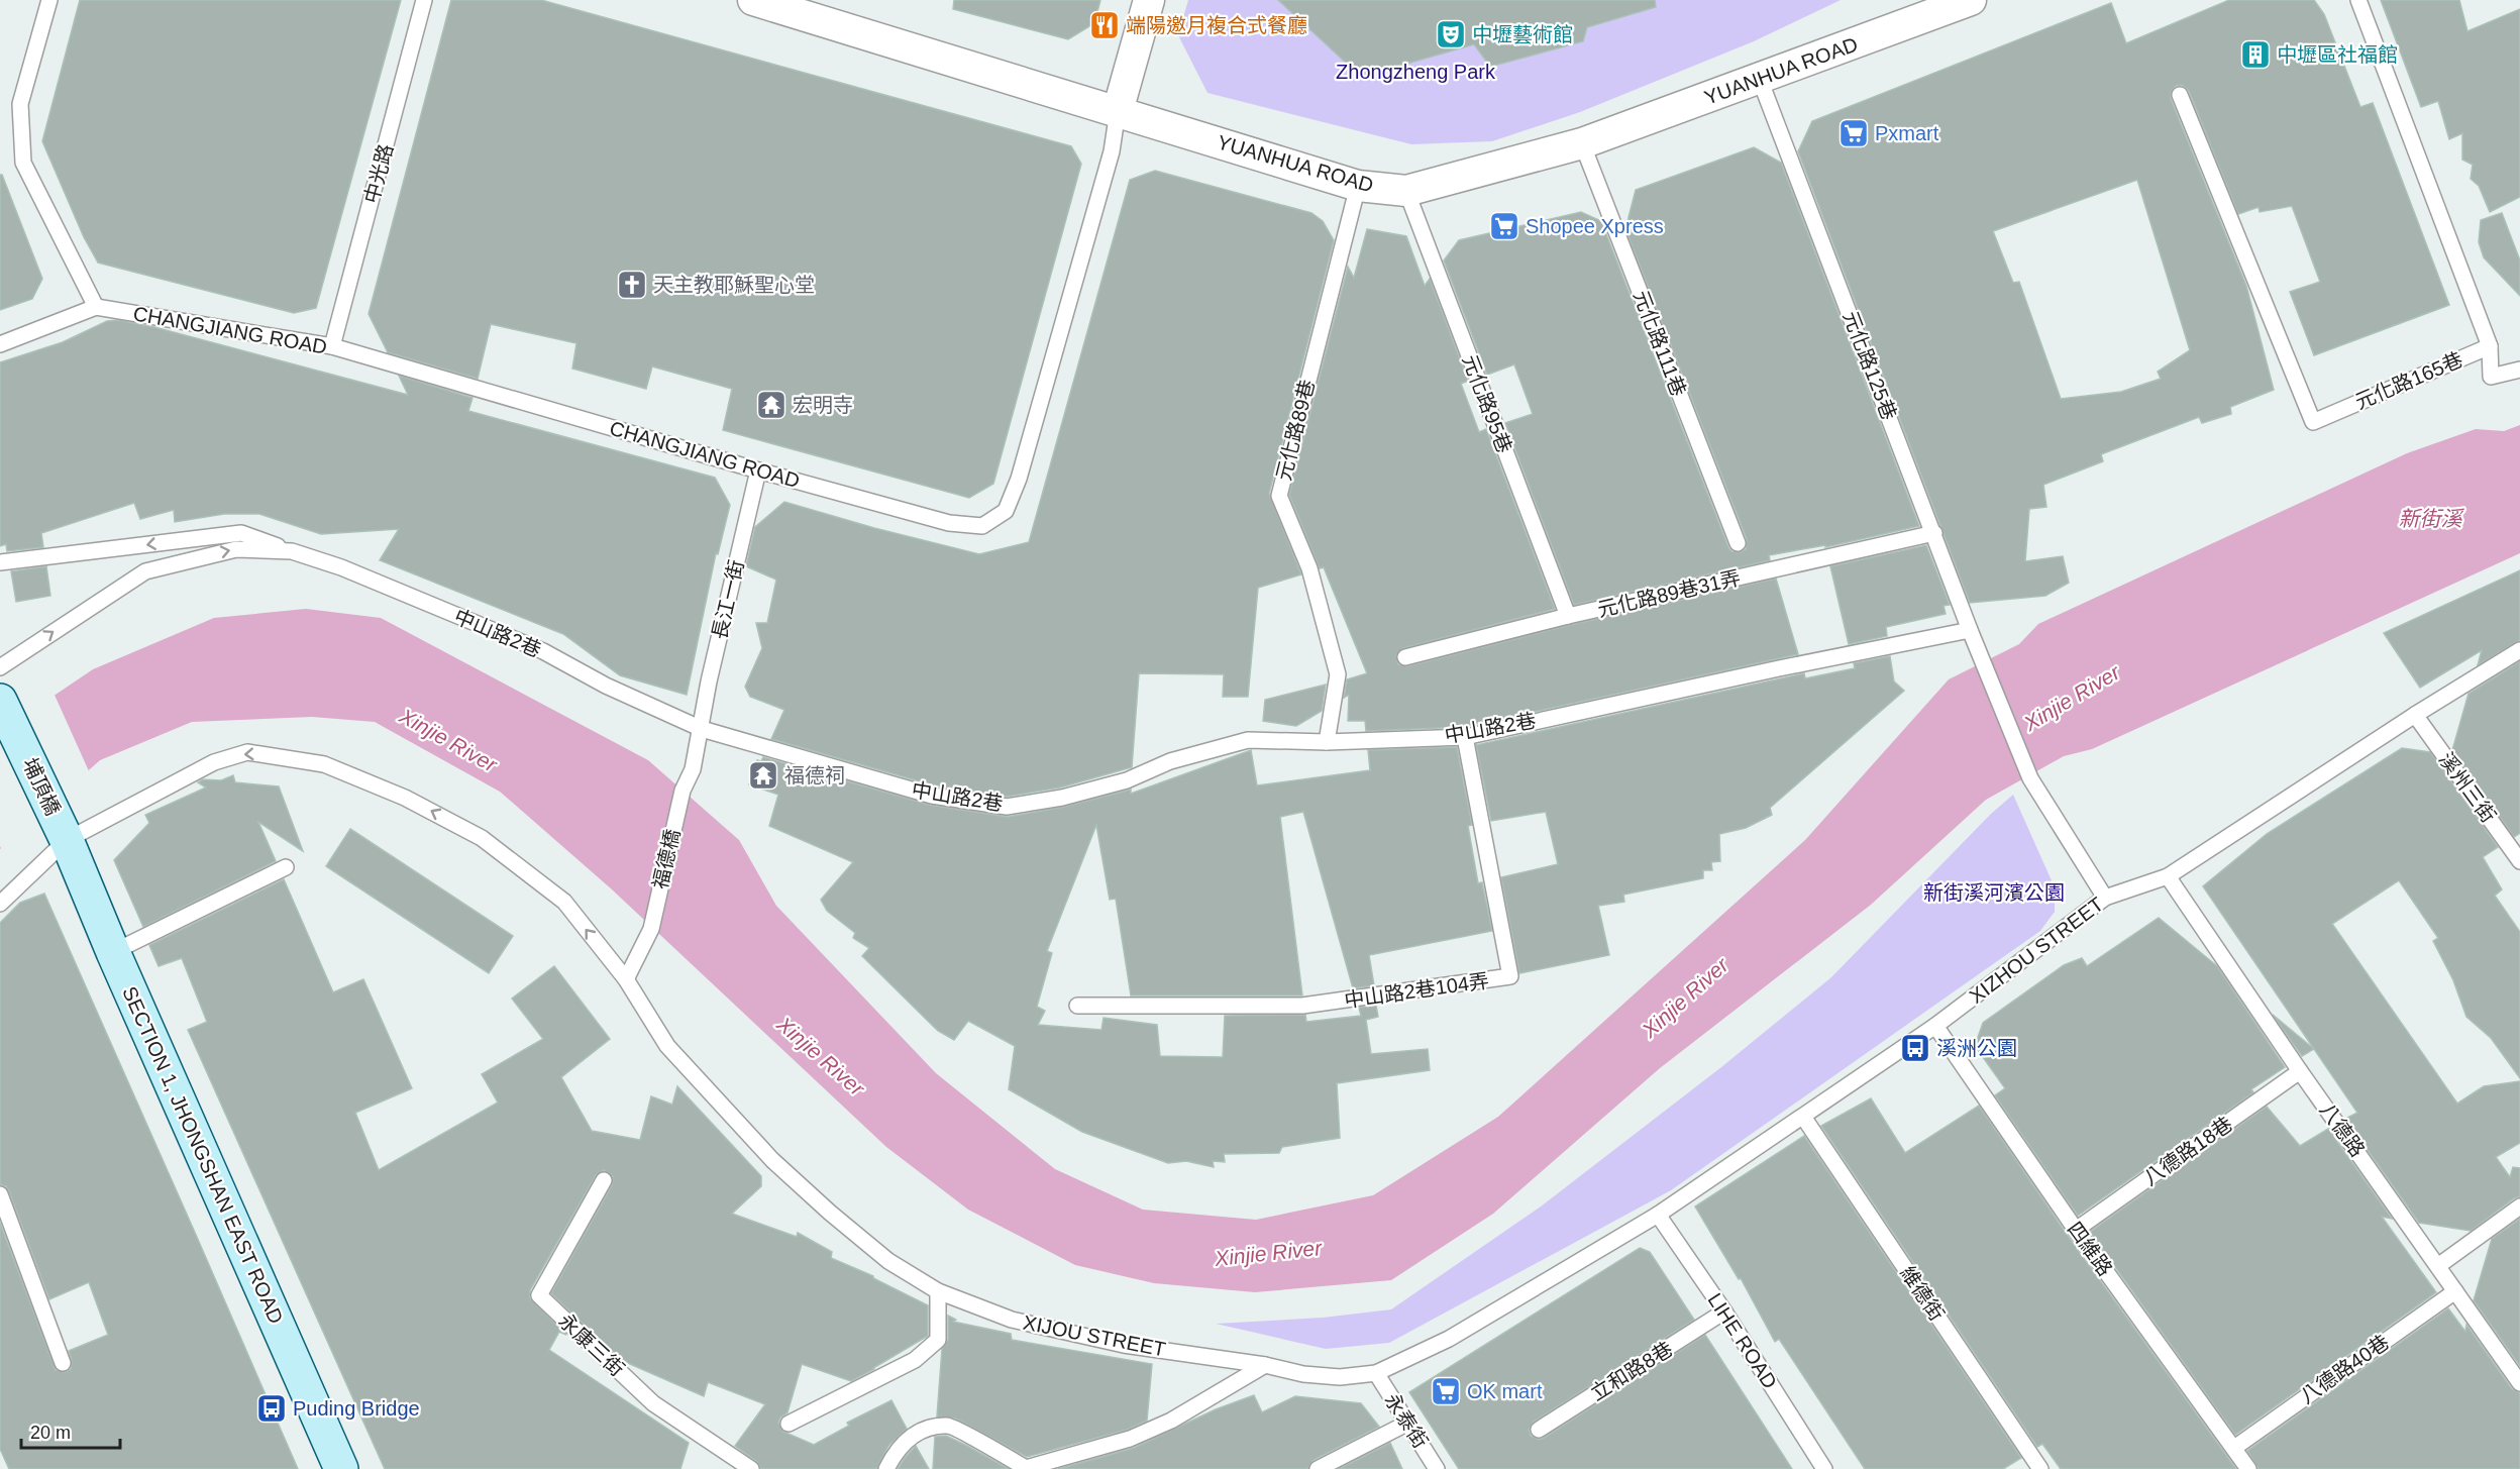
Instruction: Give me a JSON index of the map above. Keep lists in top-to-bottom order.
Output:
{
  "streets": {
    "main road": ["埔頂橋", "SECTION 1, JHONGSHAN EAST ROAD"],
    "street": ["YUANHUA ROAD"],
    "lane": [
      "中光路",
      "CHANGJIANG ROAD",
      "元化路111巷",
      "元化路125巷",
      "元化路165巷",
      "元化路95巷",
      "元化路89巷",
      "元化路89巷31弄",
      "長江一街",
      "中山路2巷",
      "溪州三街",
      "福德橋",
      "XIZHOU STREET",
      "中山路2巷104弄",
      "八德路",
      "八德路18巷",
      "四維路",
      "維德街",
      "XIJOU STREET",
      "LIHE ROAD",
      "永康三街",
      "八德路40巷",
      "立和路8巷",
      "永泰街"
    ]
  },
  "crossings": [
    ["YUANHUA ROAD", "CHANGJIANG ROAD"],
    ["YUANHUA ROAD", "元化路111巷"],
    ["YUANHUA ROAD", "元化路125巷"],
    ["YUANHUA ROAD", "元化路95巷"],
    ["YUANHUA ROAD", "元化路89巷"],
    ["中光路", "CHANGJIANG ROAD"],
    ["CHANGJIANG ROAD", "長江一街"],
    ["元化路125巷", "元化路89巷31弄"],
    ["元化路125巷", "中山路2巷"],
    ["元化路125巷", "XIZHOU STREET"],
    ["元化路95巷", "元化路89巷31弄"],
    ["元化路89巷", "中山路2巷"],
    ["長江一街", "中山路2巷"],
    ["長江一街", "福德橋"],
    ["中山路2巷", "中山路2巷104弄"],
    ["埔頂橋", "SECTION 1, JHONGSHAN EAST ROAD"],
    ["埔頂橋", "XIJOU STREET"],
    ["溪州三街", "XIZHOU STREET"],
    ["福德橋", "XIJOU STREET"],
    ["XIZHOU STREET", "八德路"],
    ["XIZHOU STREET", "四維路"],
    ["XIZHOU STREET", "維德街"],
    ["XIZHOU STREET", "XIJOU STREET"],
    ["XIZHOU STREET", "LIHE ROAD"],
    ["八德路", "八德路18巷"],
    ["八德路", "八德路40巷"],
    ["八德路18巷", "四維路"],
    ["SECTION 1, JHONGSHAN EAST ROAD", "XIJOU STREET"],
    ["四維路", "八德路40巷"],
    ["XIJOU STREET", "LIHE ROAD"],
    ["XIJOU STREET", "永泰街"],
    ["LIHE ROAD", "立和路8巷"]
  ],
  "water": ["新街溪", "Xinjie River"],
  "parks": ["Zhongzheng Park", "新街溪河濱公園"],
  "places": {
    "restaurant": ["端陽邀月複合式餐廳"],
    "theatre": ["中壢藝術館"],
    "building": ["中壢區社福館"],
    "supermarket": ["Pxmart", "Shopee Xpress", "OK mart"],
    "church": ["天主教耶穌聖心堂"],
    "temple": ["宏明寺", "福德祠"],
    "bus stop": ["溪洲公園", "Puding Bridge"]
  },
  "scale_bar": "20 m"
}
